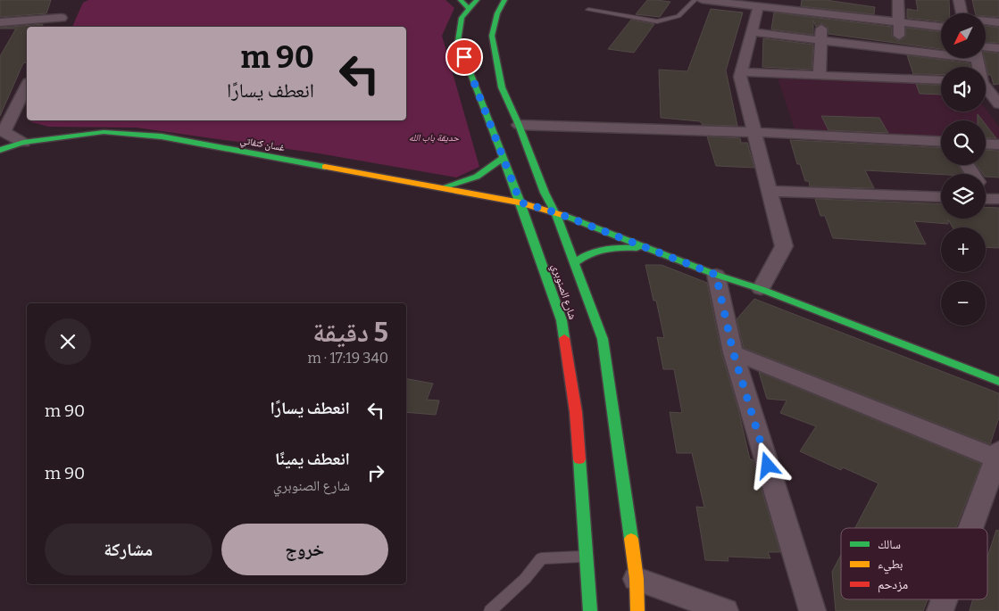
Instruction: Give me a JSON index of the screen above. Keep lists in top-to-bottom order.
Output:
{
  "streets": {
    "main road": ["غسان كنفاتي", "شارع الصنوبري"]
  },
  "crossings": [
    ["غسان كنفاتي", "شارع الصنوبري"]
  ],
  "parks": ["حديقة باب الله"],
  "legend": ["سالك", "بطيء", "مزدحم"],
  "north": "bottom left",
  "page": {
    "map_buttons": ["+", "−"],
    "turn": ["90 m", "انعطف يسارًا"],
    "heading": ["5 دقيقة", "340 m · 17:19"],
    "list": [
      {
        "name": "انعطف يسارًا",
        "value": "90 m"
      },
      {
        "name": "انعطف يمينًا",
        "note": "شارع الصنوبري",
        "value": "90 m"
      }
    ],
    "buttons": ["خروج", "مشاركة"]
  }
}
